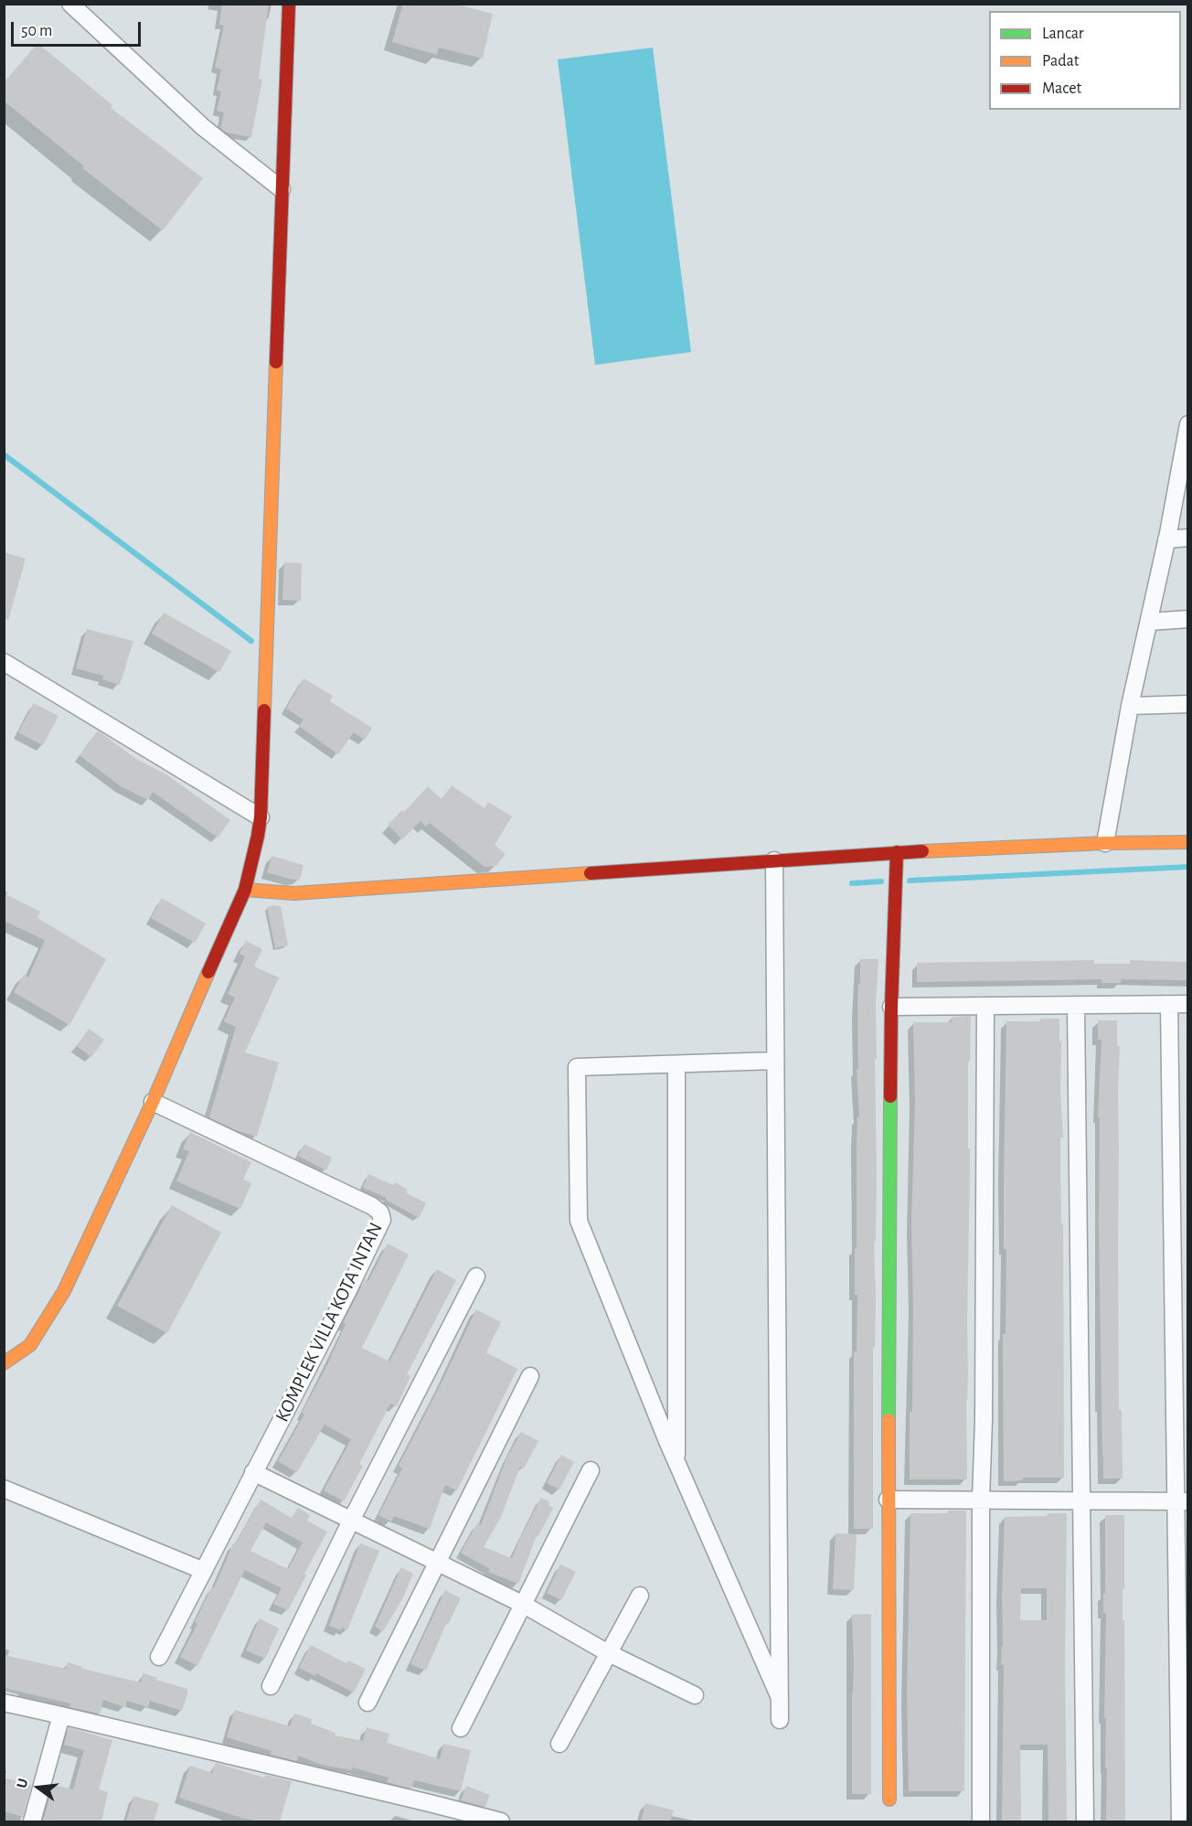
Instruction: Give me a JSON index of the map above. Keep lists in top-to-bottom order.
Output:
{
  "streets": {
    "street": ["KOMPLEK VILLA KOTA INTAN"]
  },
  "legend": ["Lancar", "Padat", "Macet"],
  "scale_bar": "50 m",
  "north": "left"
}
